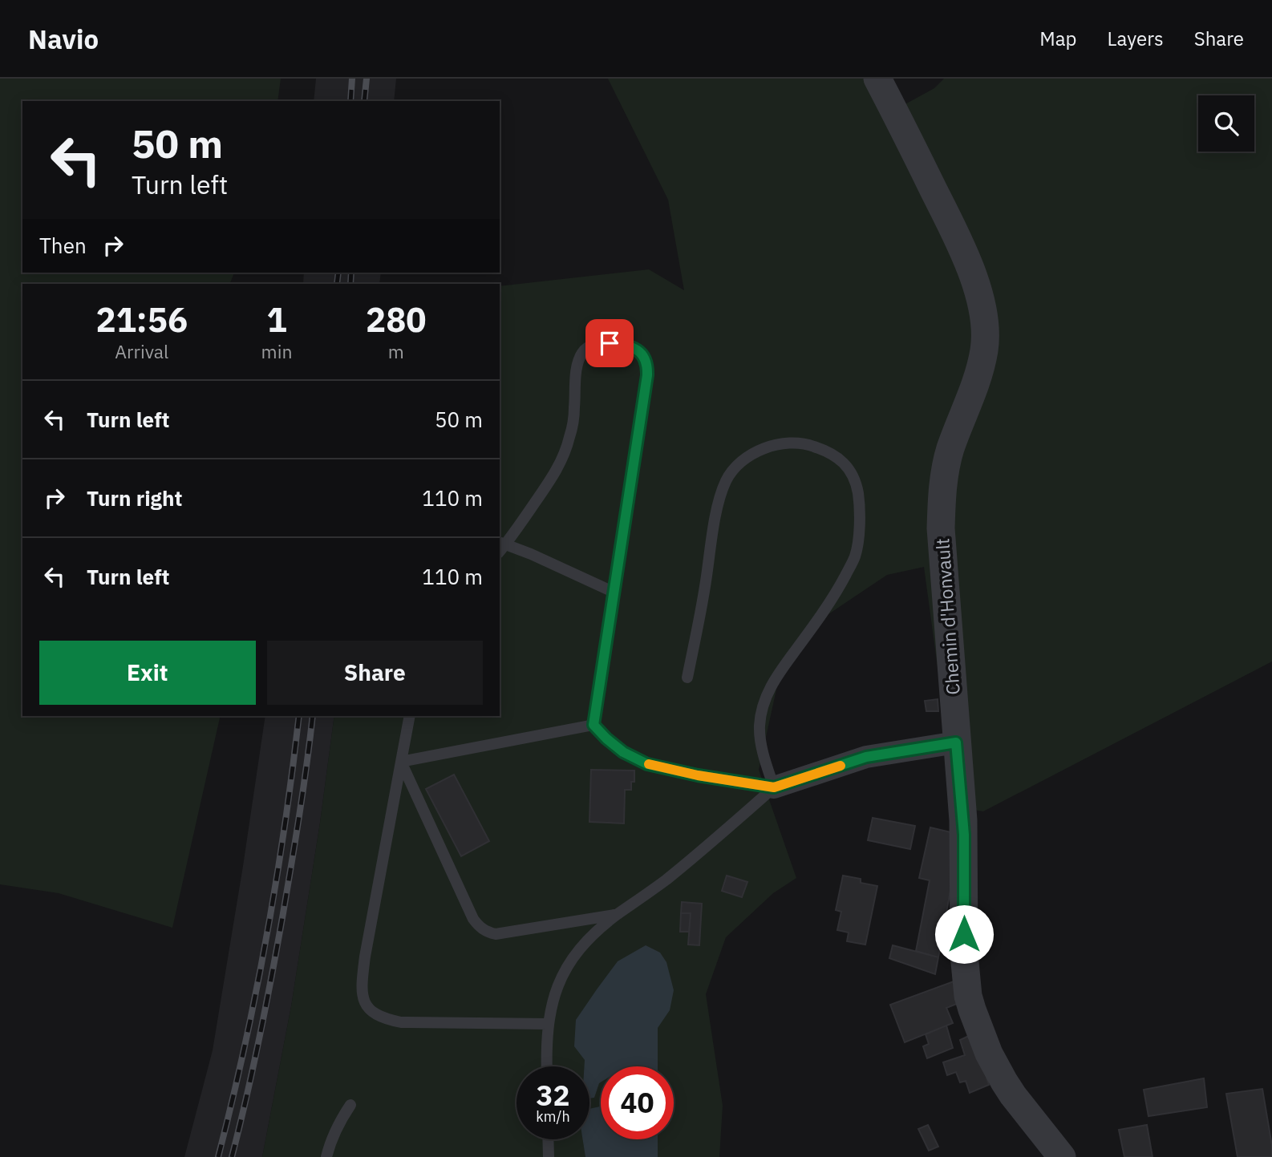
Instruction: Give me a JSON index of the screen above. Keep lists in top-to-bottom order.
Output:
{
  "streets": {
    "street": ["Chemin d'Honvault"]
  },
  "page": {
    "header": "Navio",
    "nav": ["Map", "Layers", "Share"],
    "turn": ["50 m", "Turn left"],
    "then": "Then",
    "eta": [
      "21:56",
      "Arrival",
      "1",
      "min",
      "280",
      "m"
    ],
    "list": [
      {
        "name": "Turn left",
        "value": "50 m"
      },
      {
        "name": "Turn right",
        "value": "110 m"
      },
      {
        "name": "Turn left",
        "value": "110 m"
      }
    ],
    "buttons": ["Exit", "Share"],
    "speed": "32 km/h",
    "limit": "40"
  }
}
